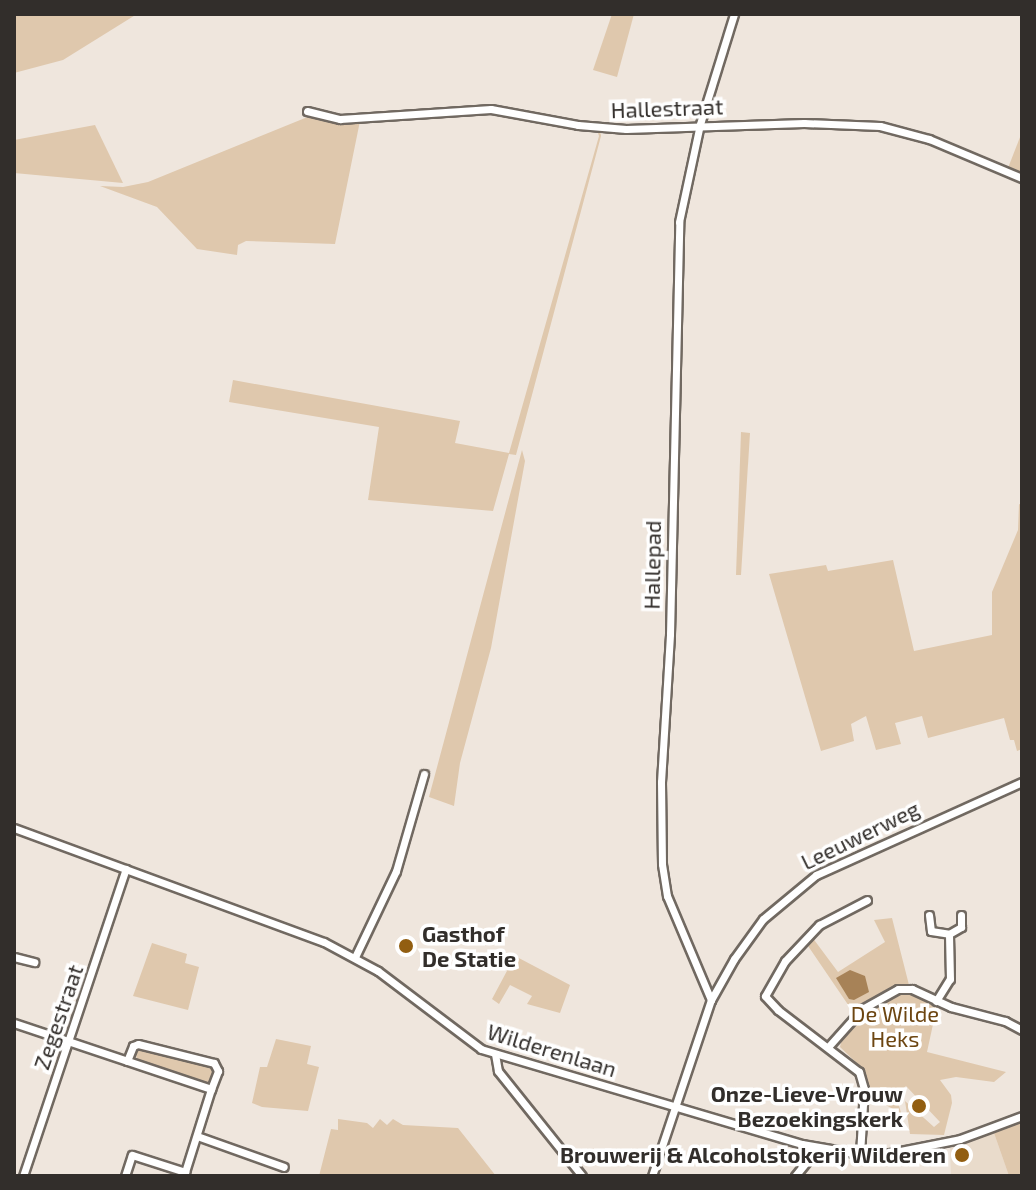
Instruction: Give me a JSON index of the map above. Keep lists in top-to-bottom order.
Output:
{
  "streets": {
    "street": [
      "Hallestraat",
      "Hallepad",
      "Leeuwerweg",
      "Zegestraat",
      "Wilderenlaan"
    ]
  },
  "crossings": [
    ["Hallestraat", "Hallepad"],
    ["Hallepad", "Leeuwerweg"],
    ["Leeuwerweg", "Wilderenlaan"],
    ["Zegestraat", "Wilderenlaan"]
  ],
  "parks": ["De Wilde Heks"],
  "places": ["Gasthof De Statie", "Onze-Lieve-Vrouw Bezoekingskerk", "Brouwerij & Alcoholstokerij Wilderen"]
}
